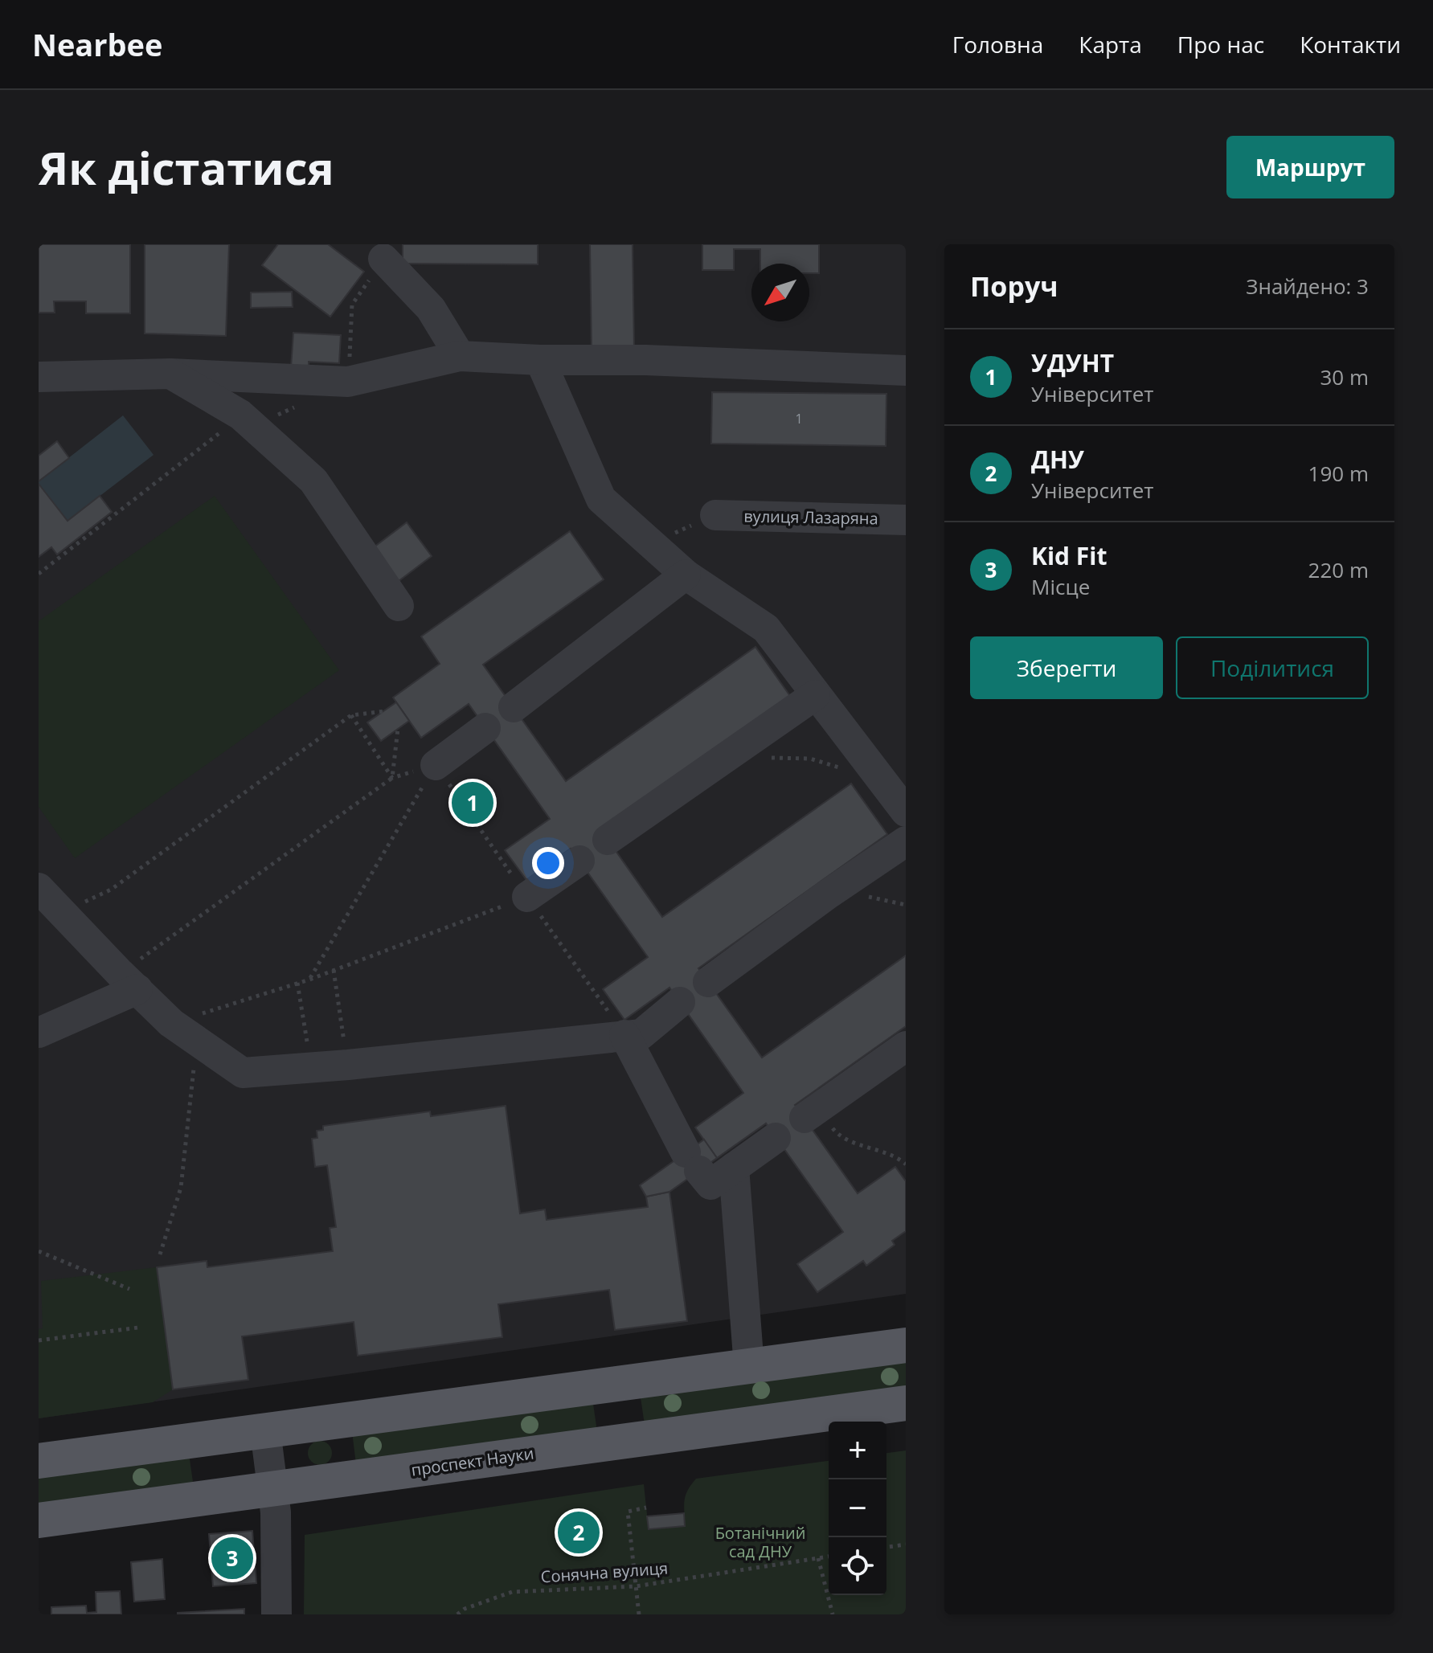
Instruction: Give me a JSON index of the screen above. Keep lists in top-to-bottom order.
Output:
{
  "streets": {
    "main road": ["проспект Науки"],
    "street": ["вулиця Лазаряна"],
    "path": ["Сонячна вулиця"]
  },
  "parks": ["Ботанічний сад ДНУ"],
  "house_numbers": ["1"],
  "north": "bottom left",
  "page": {
    "header": "Nearbee",
    "nav": [
      "Головна",
      "Карта",
      "Про нас",
      "Контакти"
    ],
    "buttons": [
      "Маршрут",
      ["Зберегти", "Поділитися"]
    ],
    "title": "Як дістатися",
    "heading": ["Поруч", "Знайдено: 3"],
    "list": [
      {
        "mark": "1",
        "name": "УДУНТ",
        "note": "Університет",
        "value": "30 m"
      },
      {
        "mark": "2",
        "name": "ДНУ",
        "note": "Університет",
        "value": "190 m"
      },
      {
        "mark": "3",
        "name": "Kid Fit",
        "note": "Місце",
        "value": "220 m"
      }
    ],
    "pins": ["1", "2", "3"],
    "map_buttons": ["+", "−"]
  }
}
